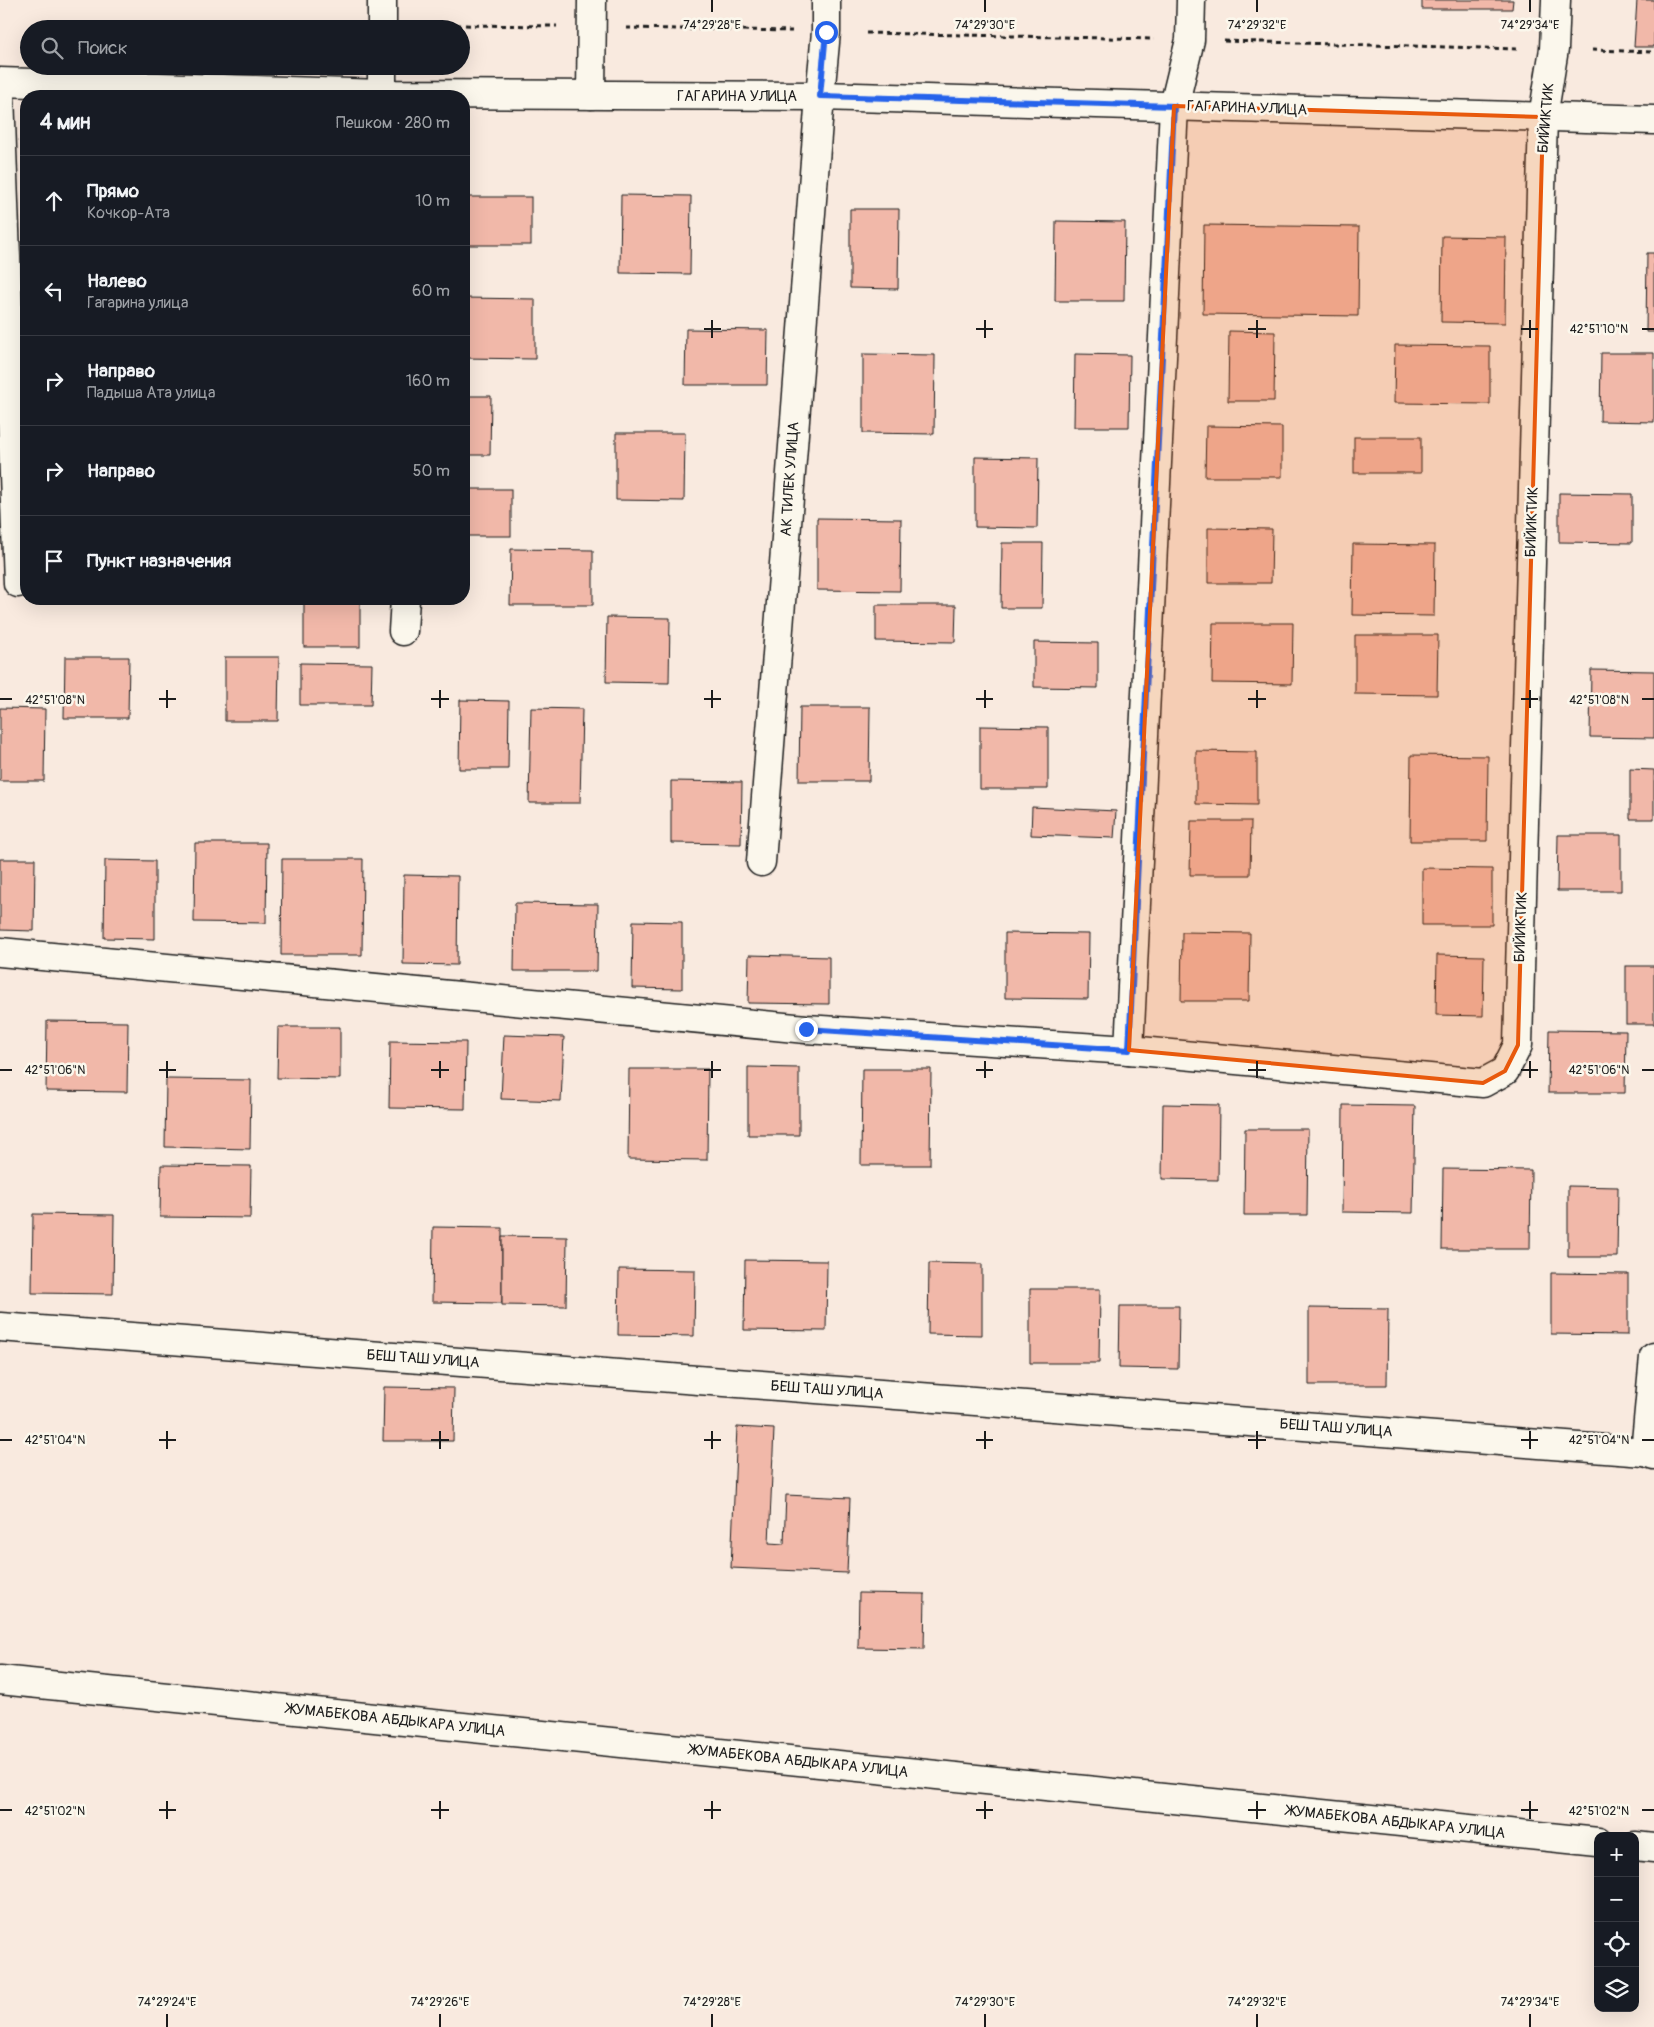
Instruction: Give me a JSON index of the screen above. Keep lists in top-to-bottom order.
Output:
{
  "streets": {
    "street": [
      "ГАГАРИНА УЛИЦА",
      "БИЙИКТИК",
      "АК ТИЛЕК УЛИЦА",
      "БЕШ ТАШ УЛИЦА",
      "ЖУМАБЕКОВА АБДЫКАРА УЛИЦА"
    ]
  },
  "crossings": [
    ["ГАГАРИНА УЛИЦА", "БИЙИКТИК"],
    ["ГАГАРИНА УЛИЦА", "АК ТИЛЕК УЛИЦА"]
  ],
  "page": {
    "search": "Поиск",
    "heading": ["4 мин", "Пешком · 280 m"],
    "list": [
      ["Прямо", "Кочкор-Ата", "10 m"],
      ["Налево", "Гагарина улица", "60 m"],
      ["Направо", "Падыша Ата улица", "160 m"],
      ["Направо", "50 m"],
      "Пункт назначения"
    ],
    "map_buttons": ["+", "−"]
  },
  "coordinates": [
    "74°29'28\"E",
    "74°29'30\"E",
    "74°29'32\"E",
    "74°29'34\"E",
    "42°51'10\"N",
    "42°51'08\"N",
    "42°51'06\"N",
    "42°51'04\"N",
    "42°51'02\"N",
    "74°29'24\"E",
    "74°29'26\"E"
  ]
}
